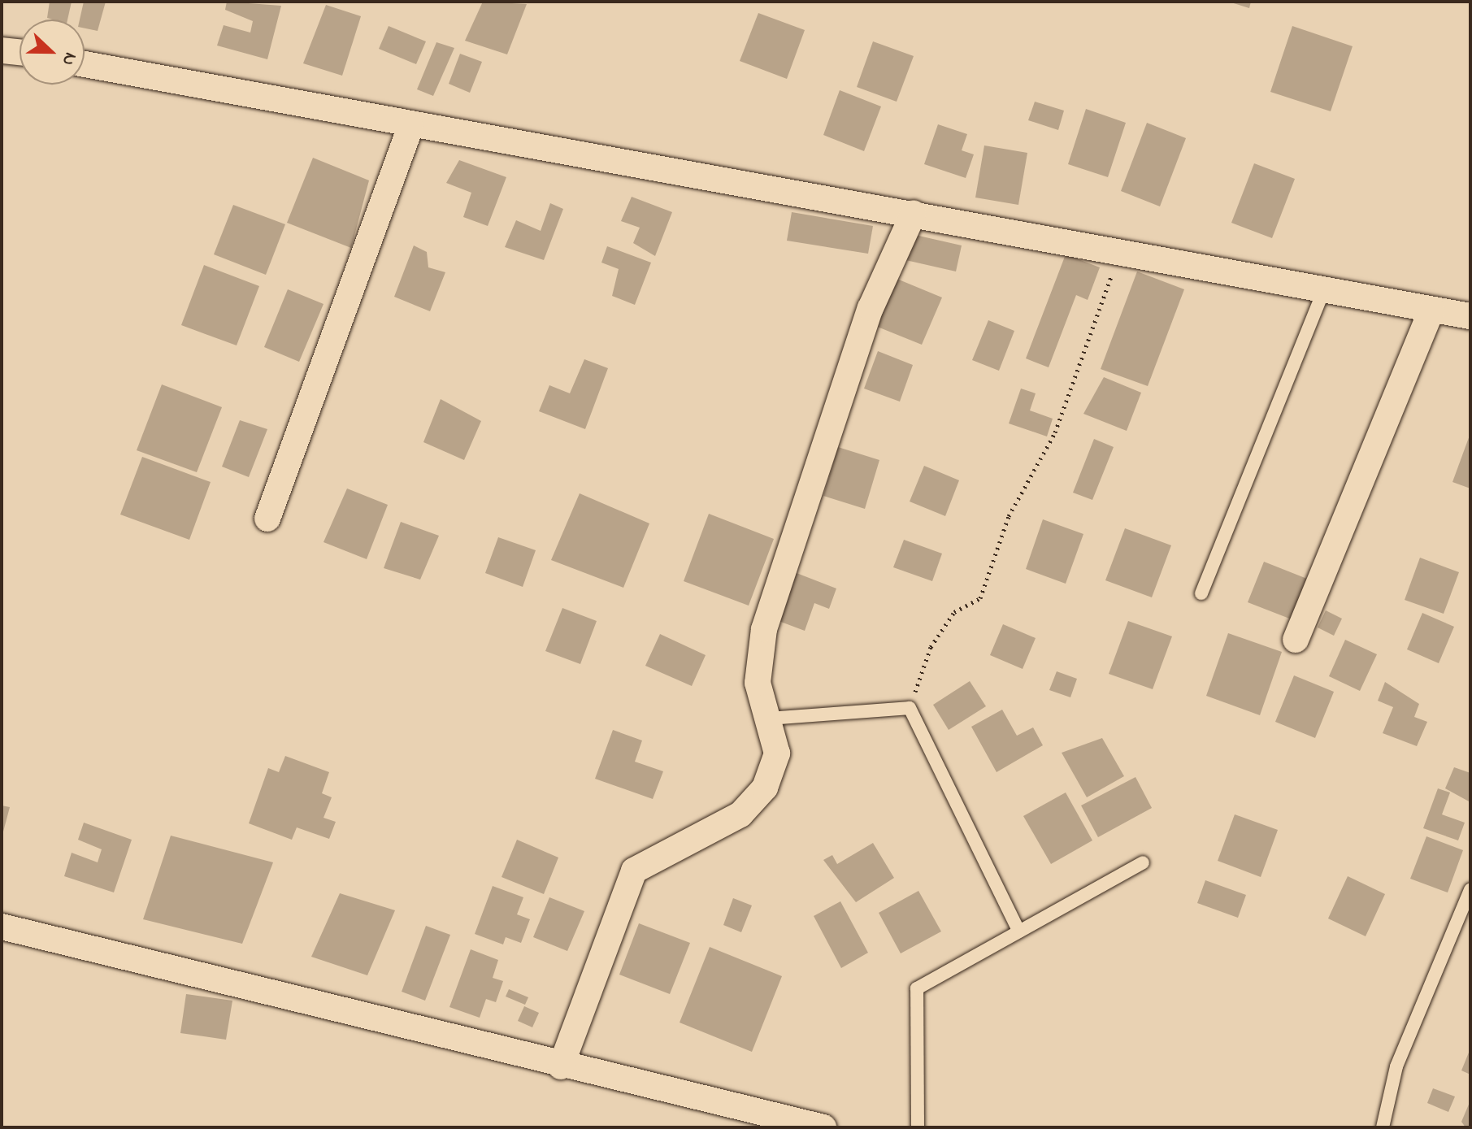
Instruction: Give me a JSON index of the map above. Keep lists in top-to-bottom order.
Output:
{
  "north": "right"
}
